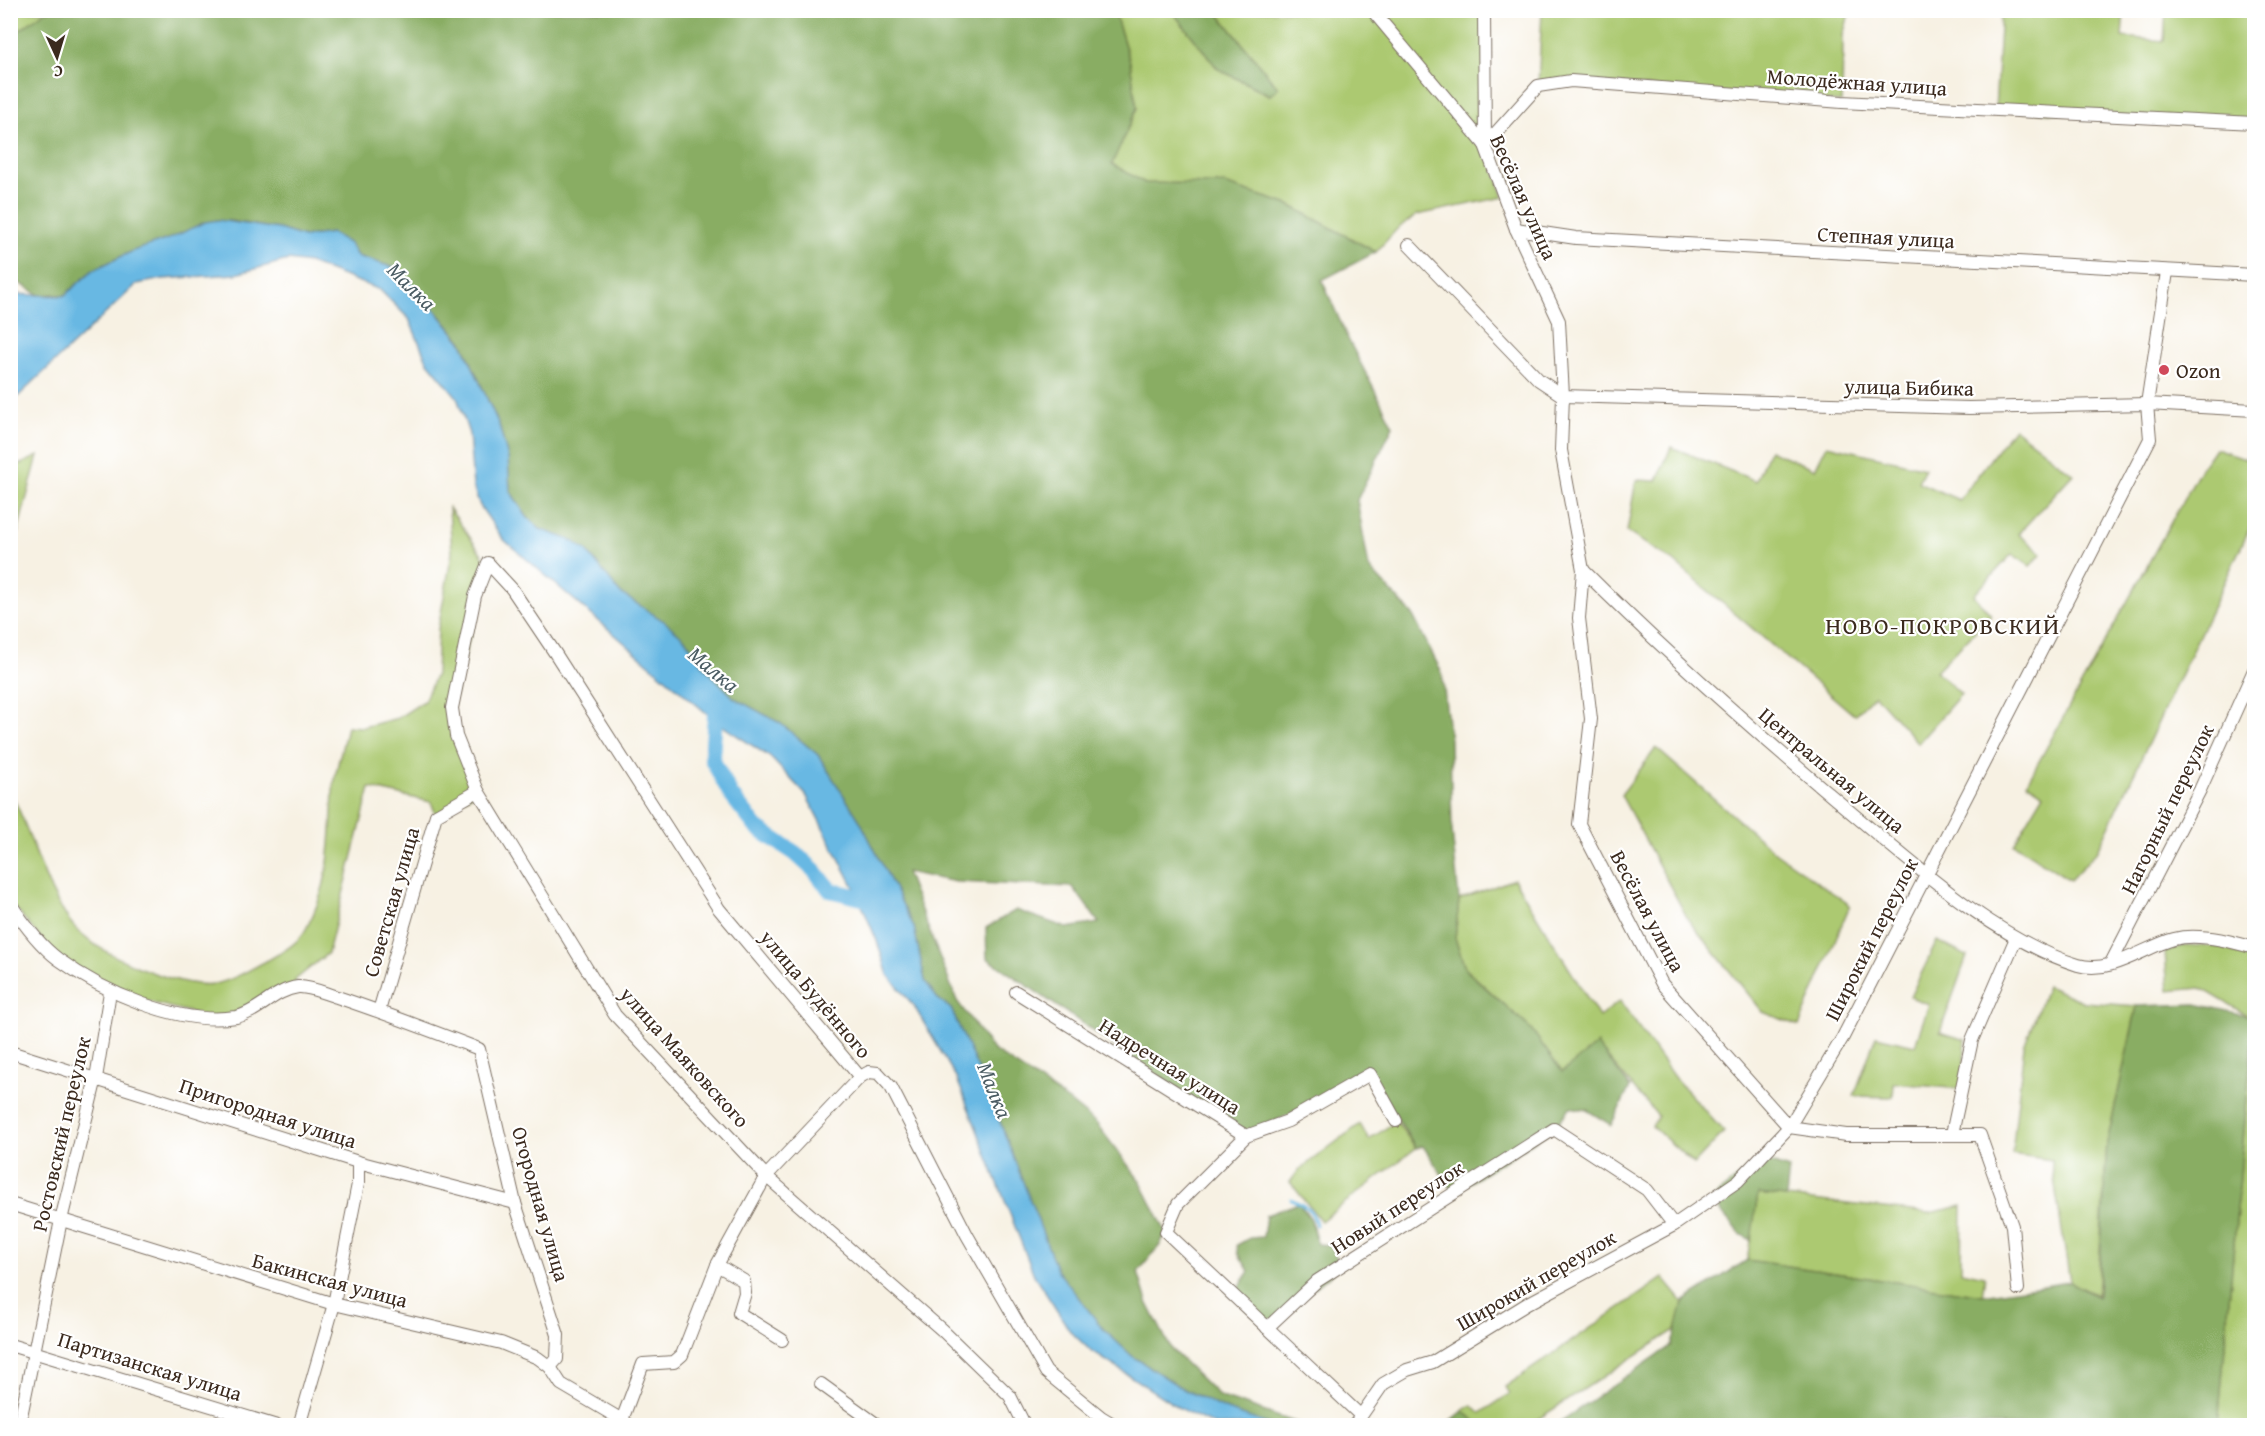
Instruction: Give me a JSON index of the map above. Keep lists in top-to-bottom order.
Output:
{
  "streets": {
    "street": [
      "Молодёжная улица",
      "Весёлая улица",
      "Степная улица",
      "улица Бибика",
      "Центральная улица",
      "Нагорный переулок",
      "Советская улица",
      "Широкий переулок",
      "улица Будённого",
      "улица Маяковского",
      "Надречная улица",
      "Пригородная улица",
      "Ростовский переулок",
      "Огородная улица",
      "Новый переулок",
      "Бакинская улица",
      "Партизанская улица"
    ]
  },
  "crossings": [
    ["Молодёжная улица", "Весёлая улица"],
    ["Весёлая улица", "Степная улица"],
    ["Весёлая улица", "улица Бибика"],
    ["Весёлая улица", "Центральная улица"],
    ["Весёлая улица", "Широкий переулок"],
    ["Степная улица", "Широкий переулок"],
    ["улица Бибика", "Широкий переулок"],
    ["Центральная улица", "Нагорный переулок"],
    ["Центральная улица", "Широкий переулок"],
    ["Советская улица", "улица Маяковского"],
    ["Советская улица", "Ростовский переулок"],
    ["Советская улица", "Огородная улица"],
    ["Широкий переулок", "Надречная улица"],
    ["Широкий переулок", "Новый переулок"],
    ["улица Будённого", "улица Маяковского"],
    ["Надречная улица", "Новый переулок"],
    ["Пригородная улица", "Ростовский переулок"],
    ["Пригородная улица", "Огородная улица"],
    ["Ростовский переулок", "Бакинская улица"],
    ["Ростовский переулок", "Партизанская улица"],
    ["Огородная улица", "Бакинская улица"]
  ],
  "districts": ["НОВО-ПОКРОВСКИЙ"],
  "water": ["Малка"],
  "places": ["Ozon"],
  "north": "bottom"
}
